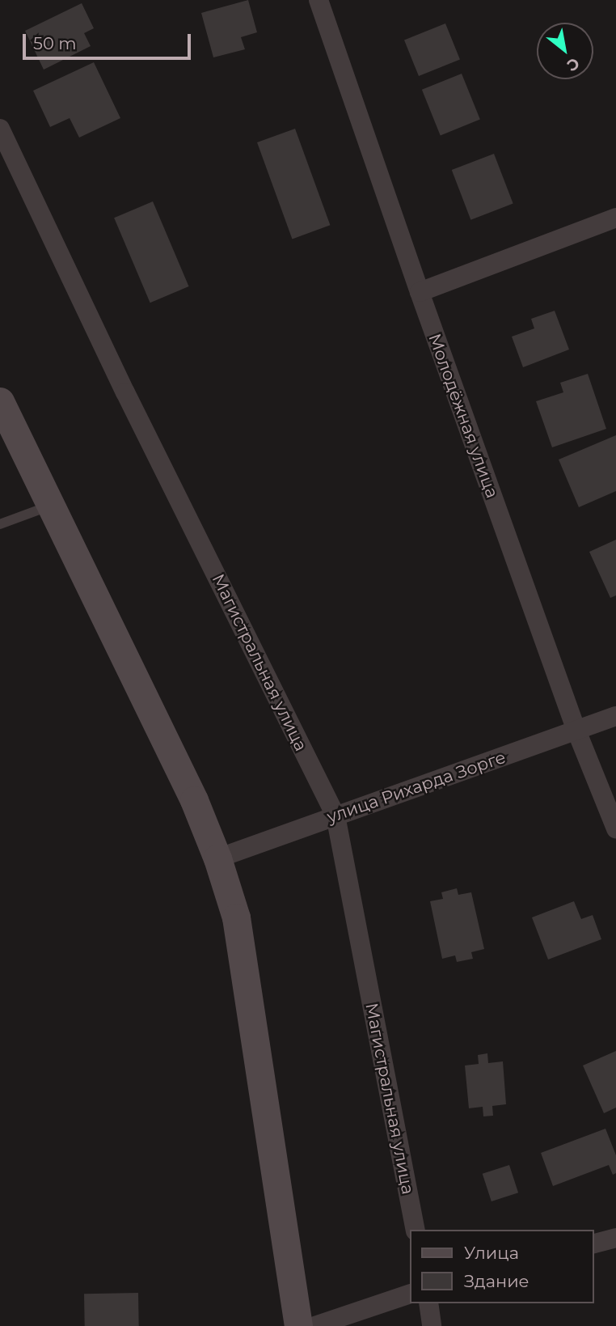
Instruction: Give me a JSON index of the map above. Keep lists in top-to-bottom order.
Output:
{
  "streets": {
    "street": ["Молодёжная улица", "Магистральная улица", "улица Рихарда Зорге"]
  },
  "crossings": [
    ["Молодёжная улица", "улица Рихарда Зорге"],
    ["Магистральная улица", "улица Рихарда Зорге"]
  ],
  "legend": ["Улица", "Здание"],
  "scale_bar": "50 m",
  "north": "bottom right"
}
